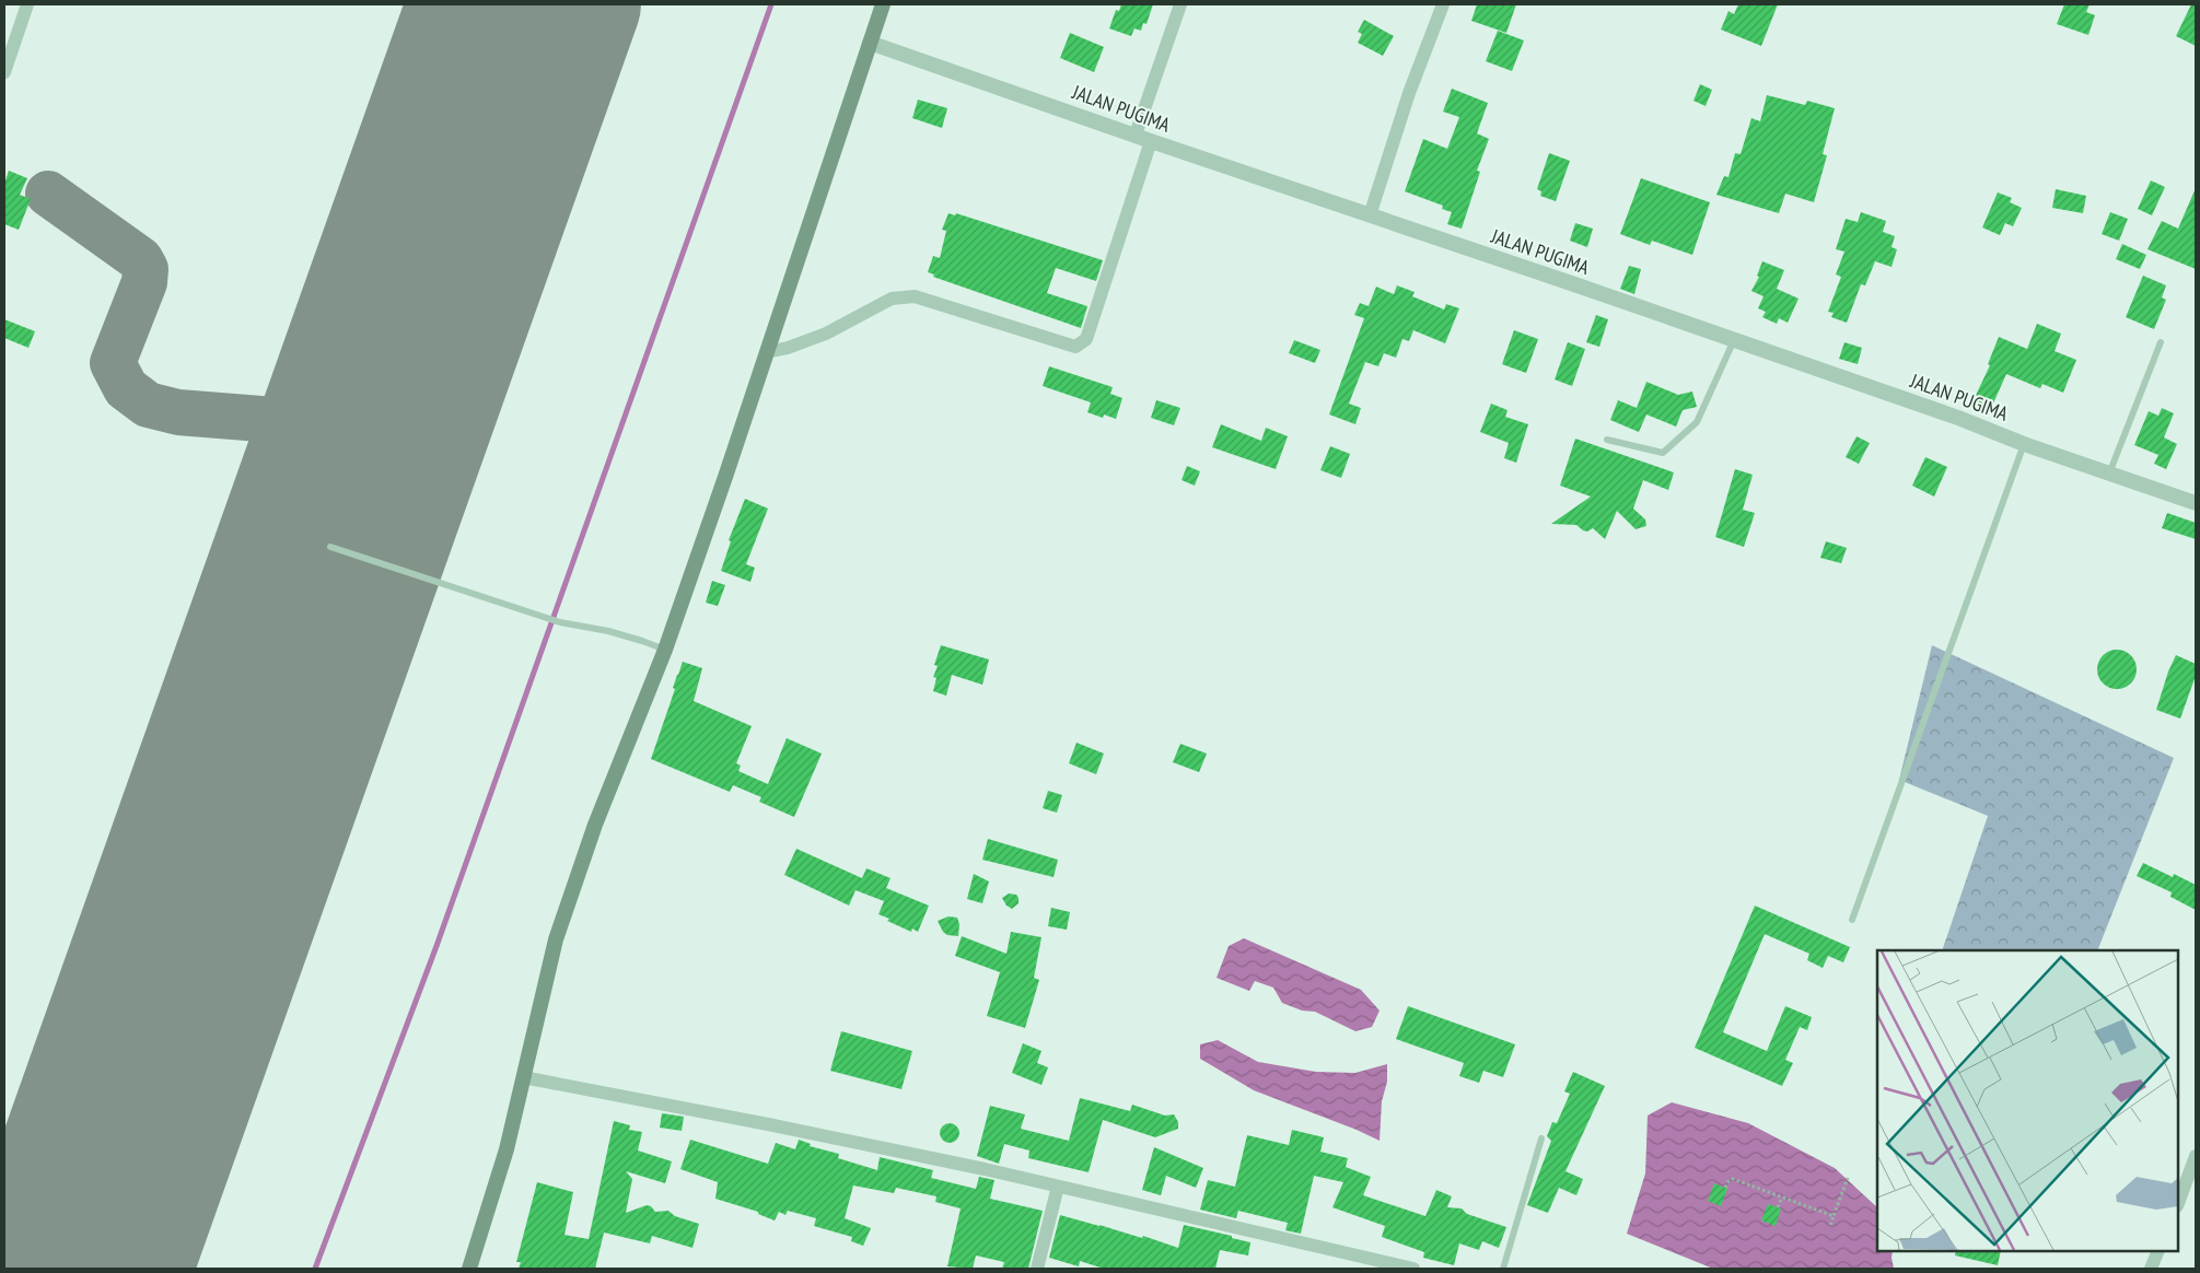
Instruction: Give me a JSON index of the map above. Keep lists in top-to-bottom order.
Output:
{
  "streets": {
    "street": ["JALAN PUGIMA"]
  }
}
